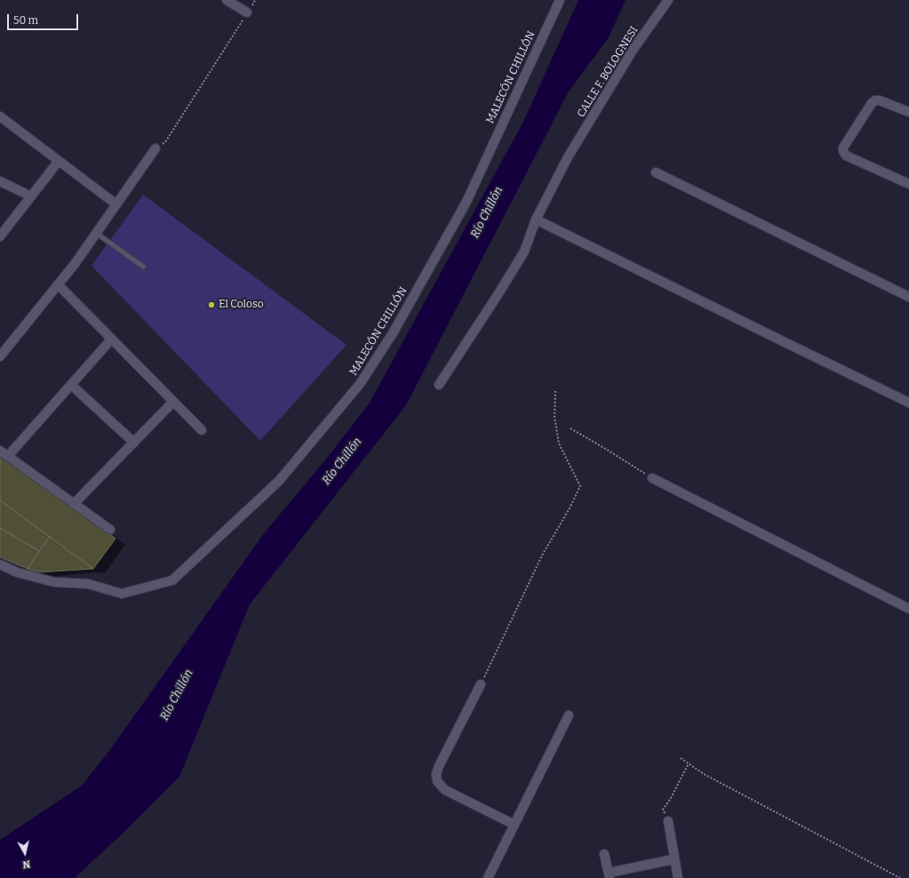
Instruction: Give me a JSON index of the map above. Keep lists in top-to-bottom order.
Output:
{
  "streets": {
    "street": ["CALLE F. BOLOGNESI", "MALECÓN CHILLÓN"]
  },
  "water": ["Río Chillón"],
  "places": ["El Coloso"],
  "scale_bar": "50 m",
  "north": "bottom"
}
